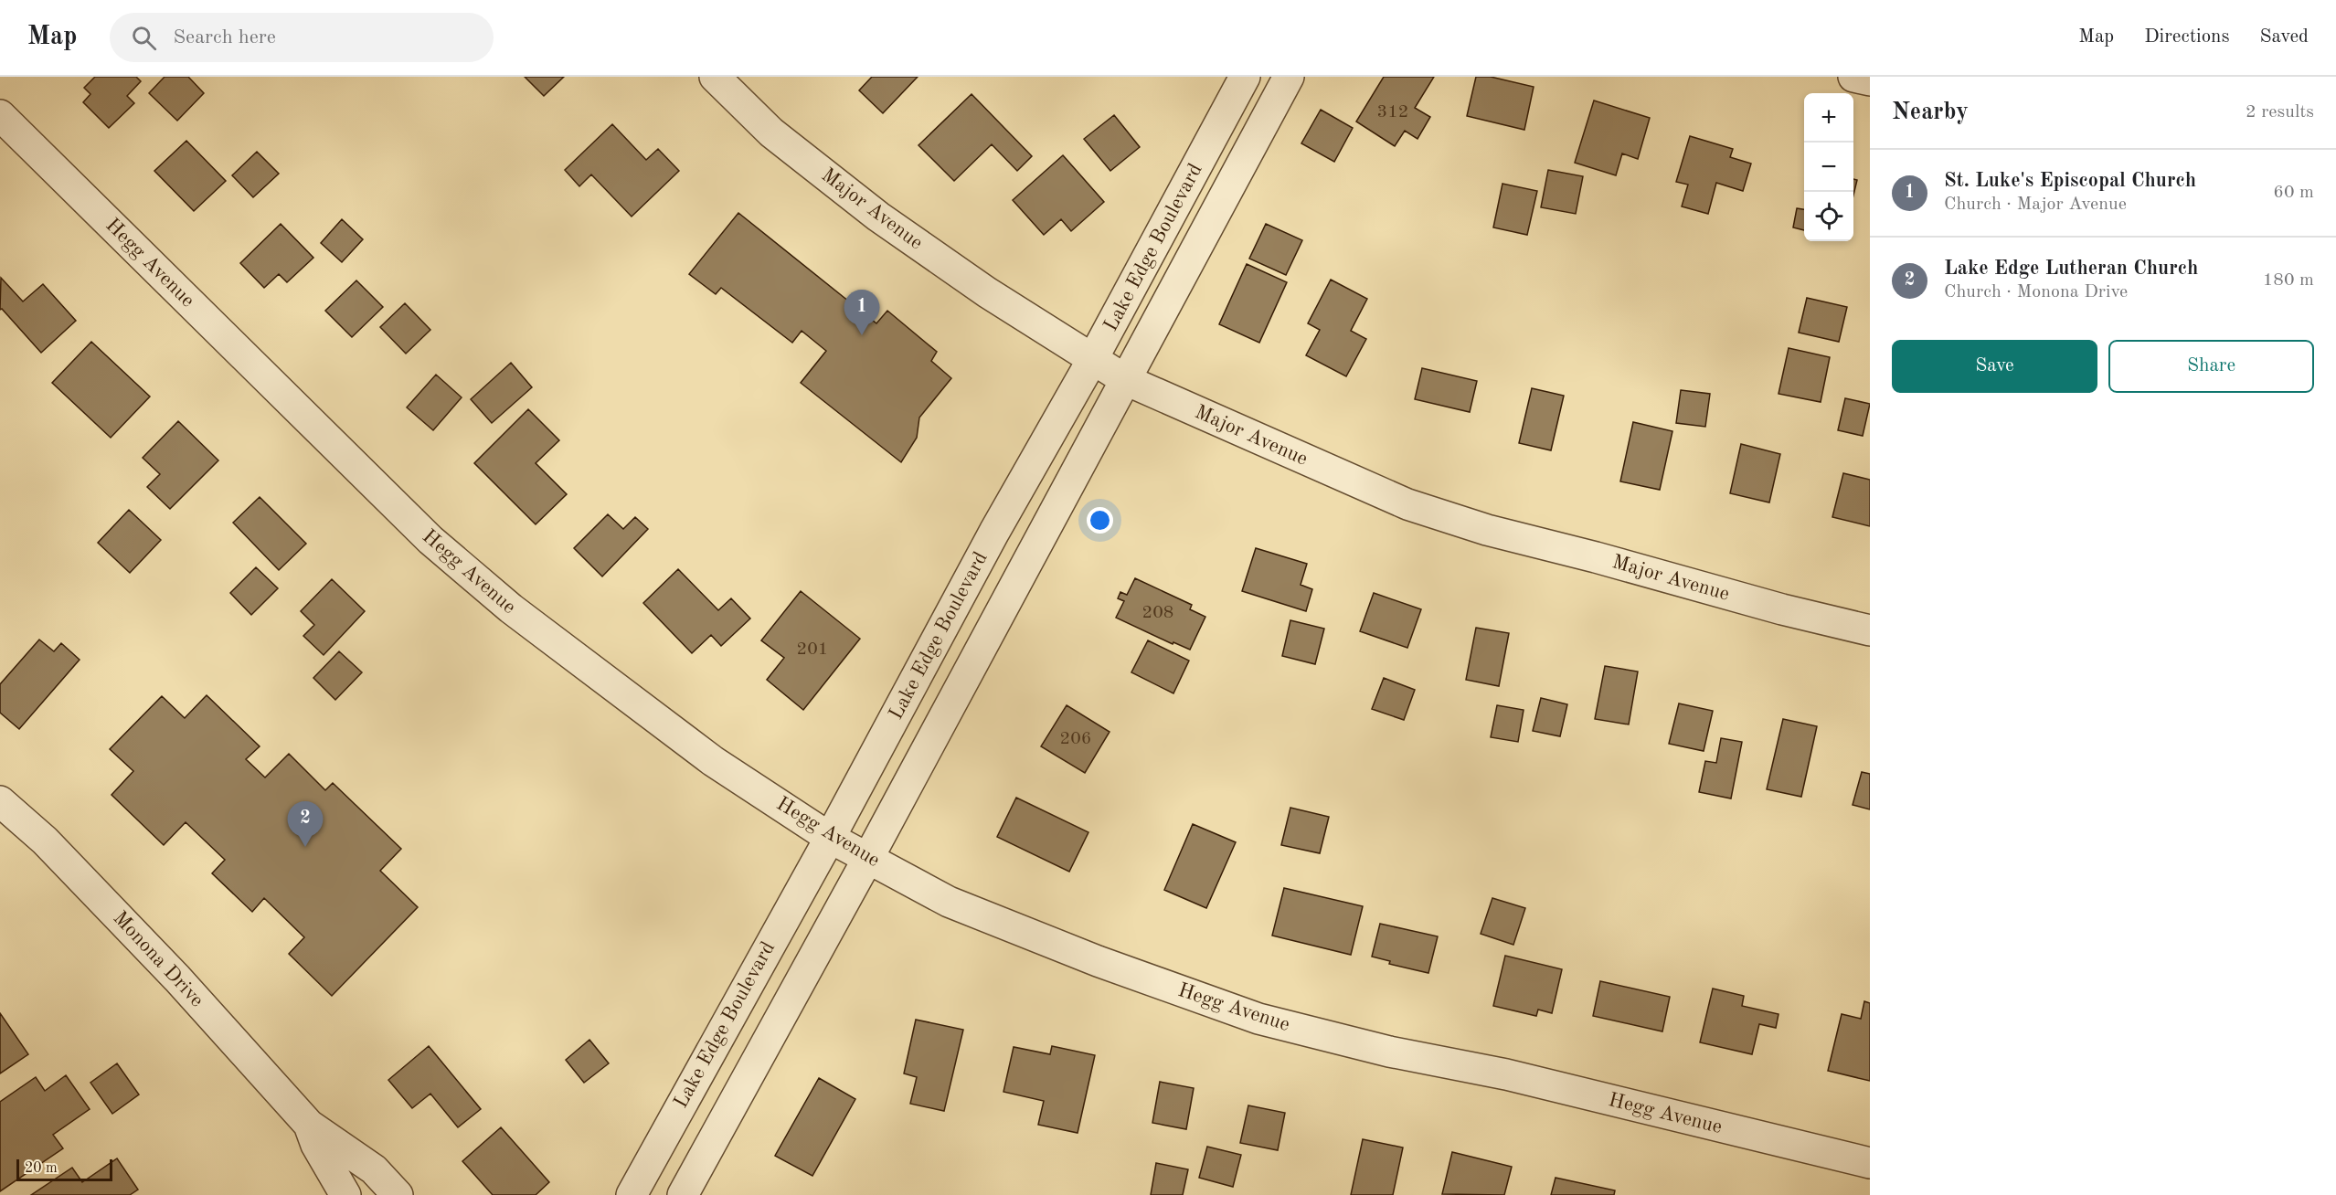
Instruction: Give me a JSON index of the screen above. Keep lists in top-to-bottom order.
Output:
{
  "streets": {
    "street": [
      "Major Avenue",
      "Lake Edge Boulevard",
      "Hegg Avenue",
      "Monona Drive"
    ]
  },
  "crossings": [
    ["Major Avenue", "Lake Edge Boulevard"],
    ["Lake Edge Boulevard", "Hegg Avenue"]
  ],
  "house_numbers": [
    "312",
    "208",
    "201",
    "206"
  ],
  "scale_bar": "20 m",
  "page": {
    "header": "Map",
    "search": "Search here",
    "nav": ["Map", "Directions", "Saved"],
    "heading": ["Nearby", "2 results"],
    "map_buttons": ["+", "−"],
    "list": [
      {
        "mark": "1",
        "name": "St. Luke's Episcopal Church",
        "note": "Church · Major Avenue",
        "value": "60 m"
      },
      {
        "mark": "2",
        "name": "Lake Edge Lutheran Church",
        "note": "Church · Monona Drive",
        "value": "180 m"
      }
    ],
    "pins": ["1", "2"],
    "buttons": ["Save", "Share"],
    "scale": "20 m"
  }
}
